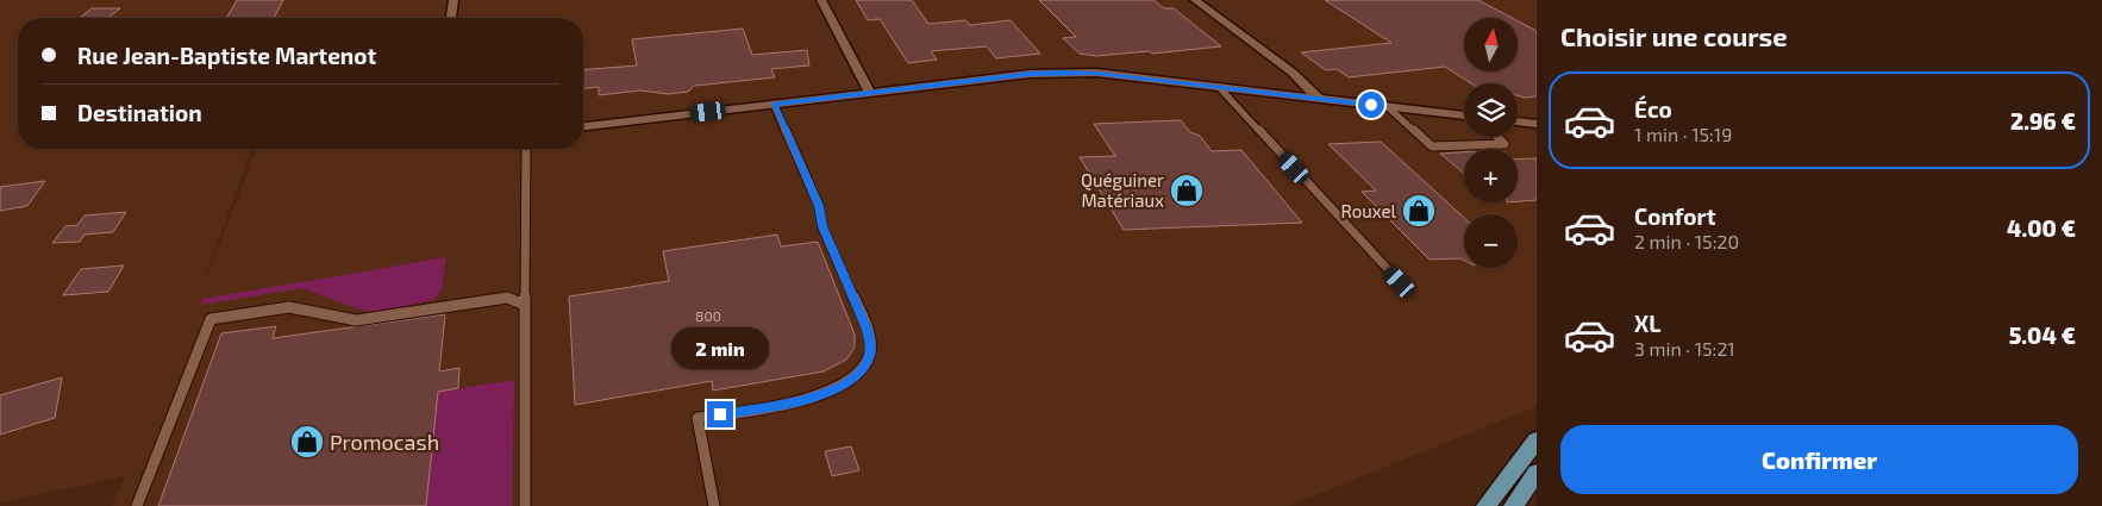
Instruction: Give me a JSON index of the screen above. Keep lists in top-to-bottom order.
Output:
{
  "places": {
    "shop": ["Quéguiner Matériaux", "Rouxel", "Promocash"]
  },
  "house_numbers": ["800"],
  "north": "top",
  "page": {
    "heading": "Choisir une course",
    "map_buttons": ["+", "−"],
    "banner": ["Rue Jean-Baptiste Martenot", "Destination"],
    "list": [
      {
        "name": "Éco",
        "note": "1 min · 15:19",
        "value": "2.96 €"
      },
      {
        "name": "Confort",
        "note": "2 min · 15:20",
        "value": "4.00 €"
      },
      {
        "name": "XL",
        "note": "3 min · 15:21",
        "value": "5.04 €"
      }
    ],
    "bubble": "2 min",
    "buttons": "Confirmer"
  }
}
